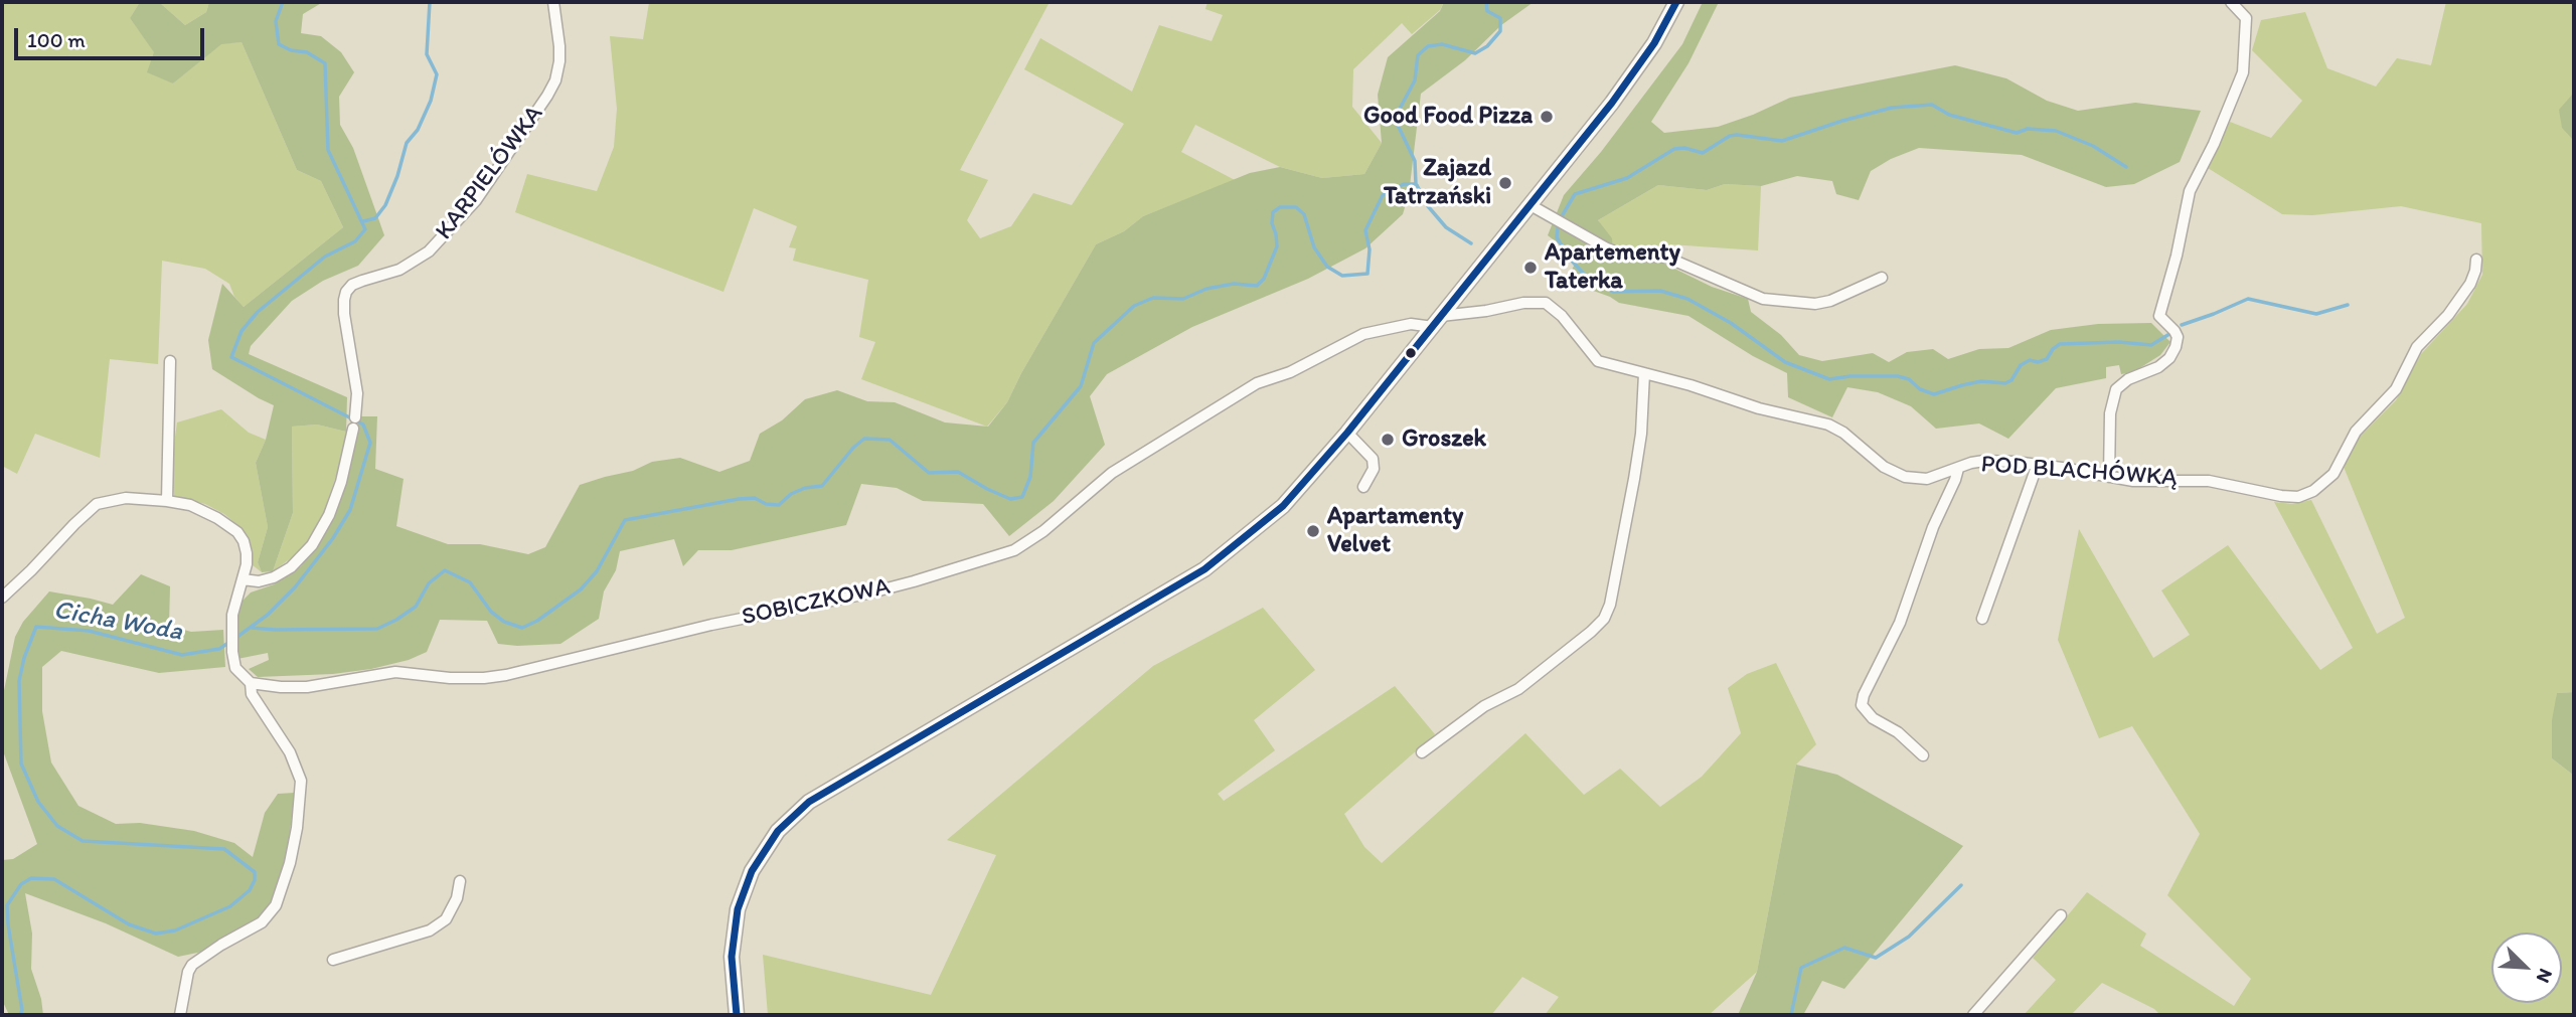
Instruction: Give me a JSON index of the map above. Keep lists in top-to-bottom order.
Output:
{
  "streets": {
    "street": ["KARPIELÓWKA", "POD BLACHÓWKĄ", "SOBICZKOWA"]
  },
  "crossings": [
    ["POD BLACHÓWKĄ", "SOBICZKOWA"]
  ],
  "water": ["Cicha Woda"],
  "places": [
    "Good Food Pizza",
    "Zajazd Tatrzański",
    "Apartementy Taterka",
    "Groszek",
    "Apartamenty Velvet"
  ],
  "scale_bar": "100 m",
  "north": "bottom right"
}
